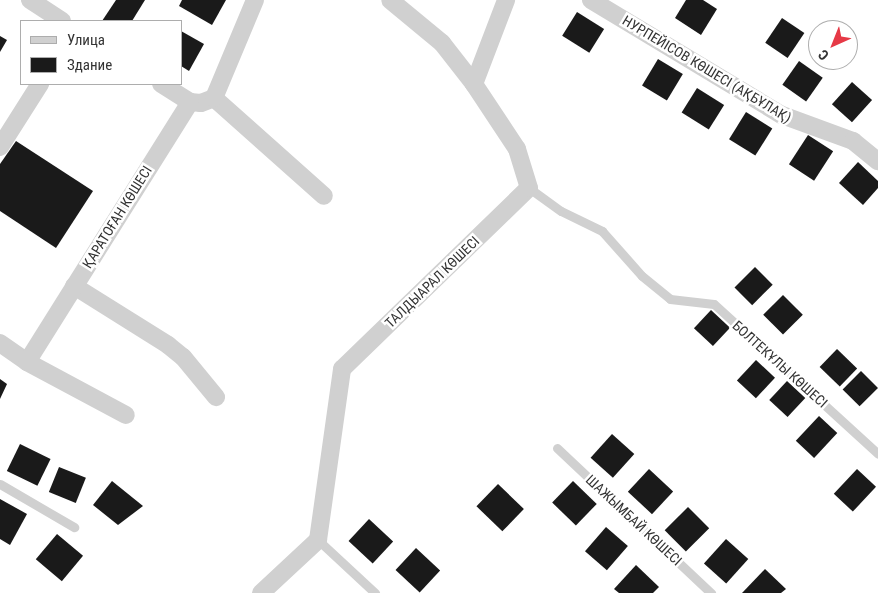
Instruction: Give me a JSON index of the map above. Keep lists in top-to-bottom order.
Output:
{
  "streets": {
    "street": ["НУРПЕЙІСОВ КӨШЕСІ (АҚБҰЛАҚ)", "ҚАРАТОҒАН КӨШЕСІ", "ТАЛДЫАРАЛ КӨШЕСІ"],
    "lane": ["БОЛТЕКҰЛЫ КӨШЕСІ", "ШАЖЫМБАЙ КӨШЕСІ"]
  },
  "crossings": [
    ["ТАЛДЫАРАЛ КӨШЕСІ", "БОЛТЕКҰЛЫ КӨШЕСІ"]
  ],
  "legend": ["Улица", "Здание"],
  "north": "bottom left"
}
